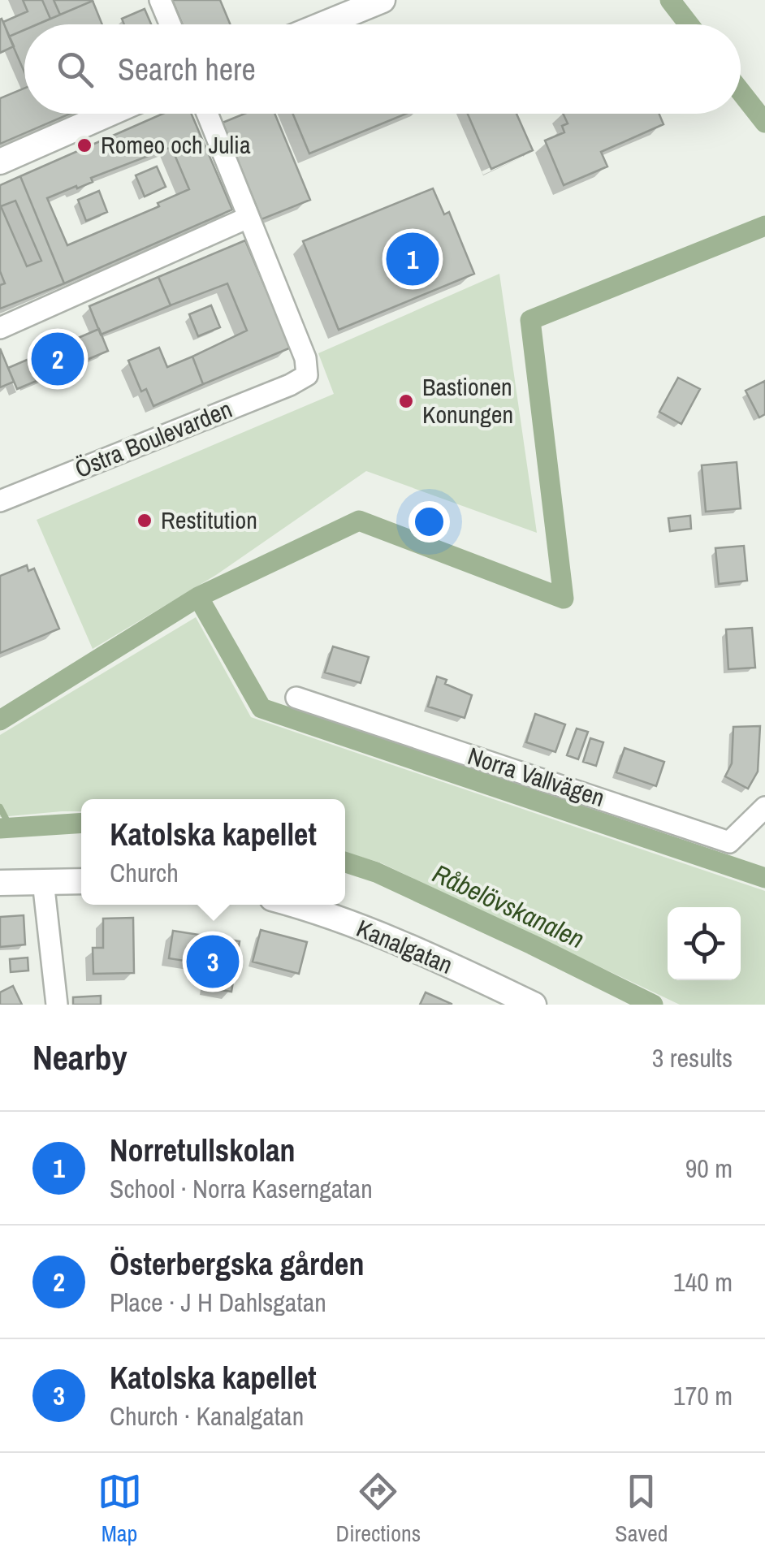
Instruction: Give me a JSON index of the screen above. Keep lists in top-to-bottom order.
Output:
{
  "streets": {
    "street": ["Östra Boulevarden", "Norra Vallvägen", "Kanalgatan"]
  },
  "water": ["Råbelövskanalen"],
  "places": ["Romeo och Julia", "Bastionen Konungen", "Restitution"],
  "page": {
    "search": "Search here",
    "pins": ["1", "2", "3"],
    "popup": ["Katolska kapellet", "Church"],
    "heading": ["Nearby", "3 results"],
    "list": [
      {
        "mark": "1",
        "name": "Norretullskolan",
        "note": "School · Norra Kaserngatan",
        "value": "90 m"
      },
      {
        "mark": "2",
        "name": "Österbergska gården",
        "note": "Place · J H Dahlsgatan",
        "value": "140 m"
      },
      {
        "mark": "3",
        "name": "Katolska kapellet",
        "note": "Church · Kanalgatan",
        "value": "170 m"
      }
    ],
    "nav": ["Map", "Directions", "Saved"]
  }
}
